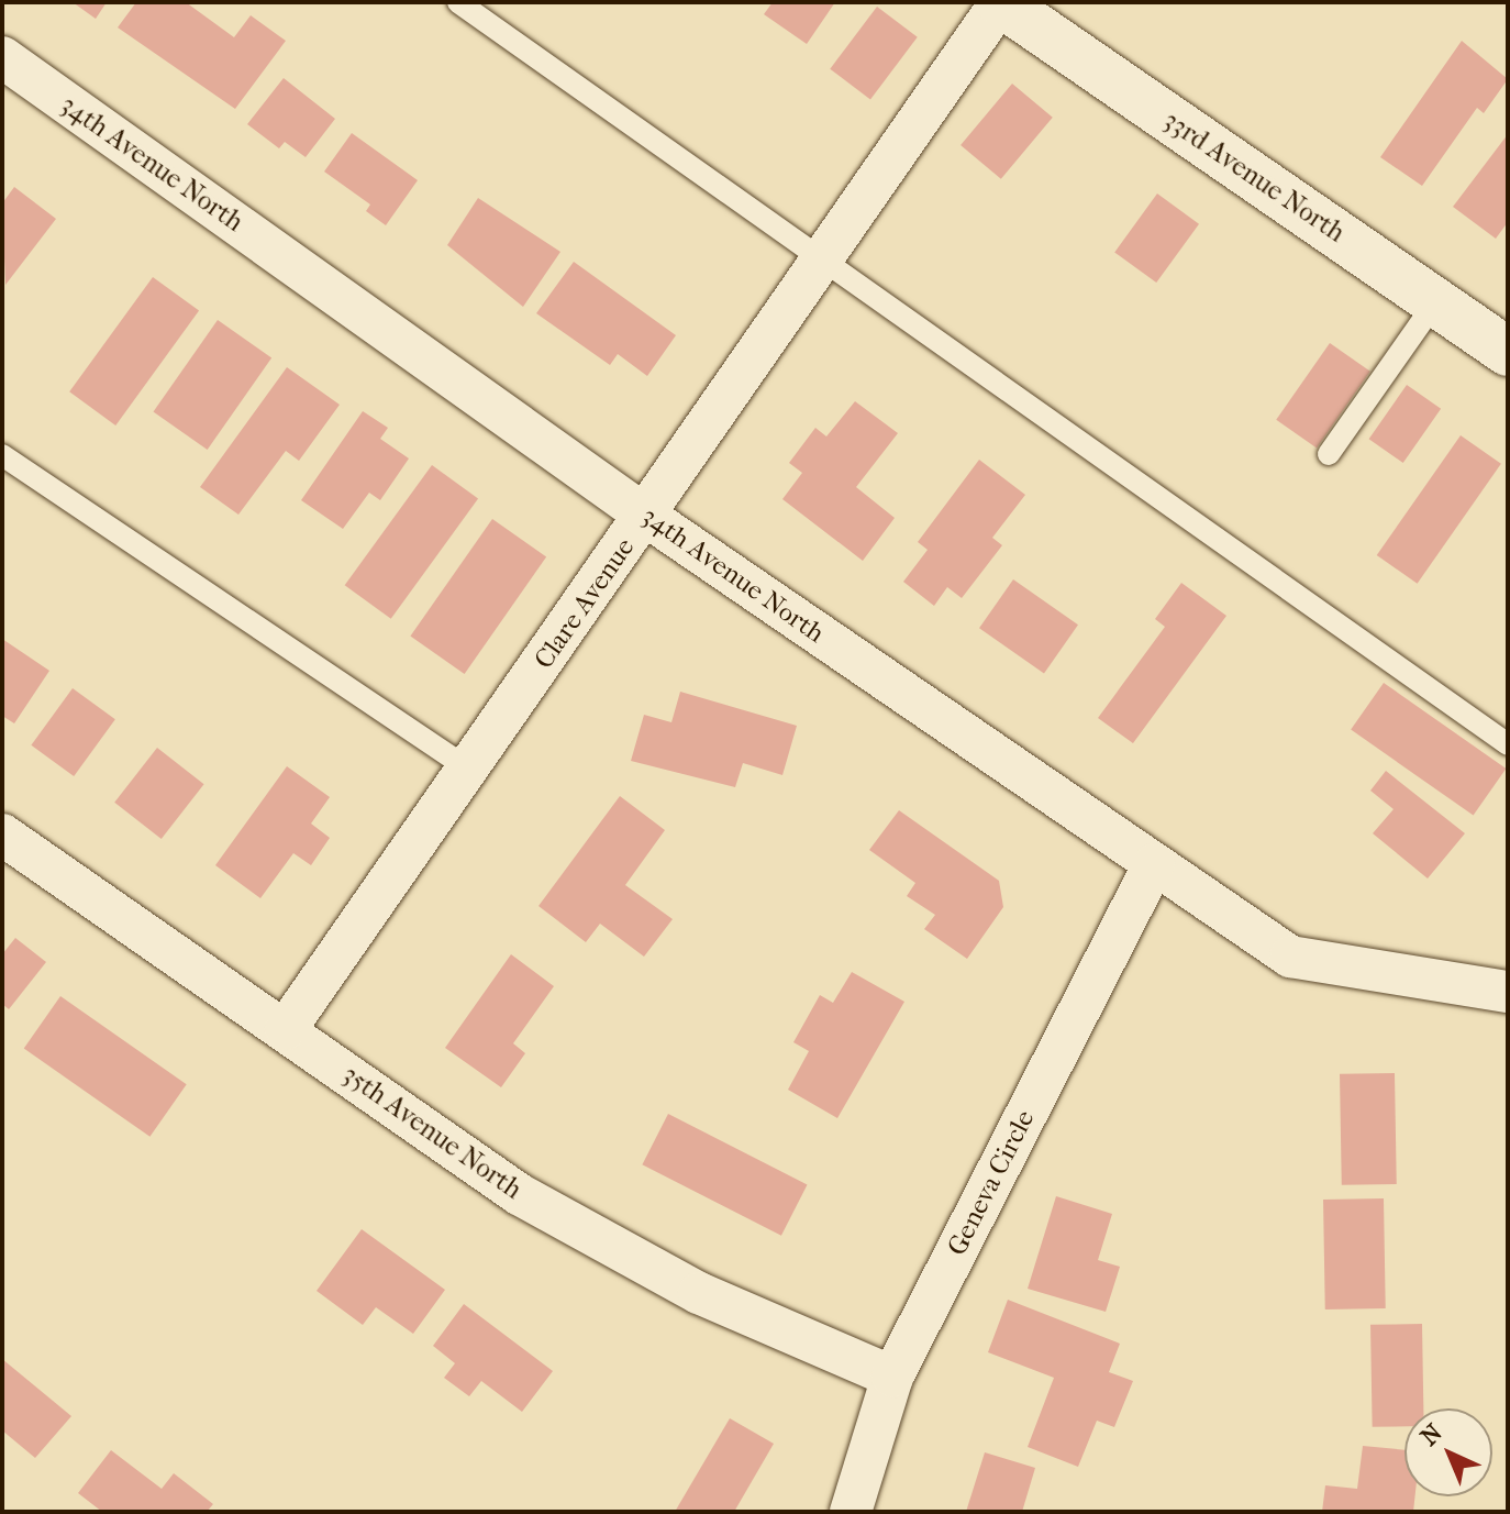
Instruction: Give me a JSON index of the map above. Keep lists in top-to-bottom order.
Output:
{
  "streets": {
    "street": [
      "34th Avenue North",
      "33rd Avenue North",
      "Clare Avenue",
      "35th Avenue North",
      "Geneva Circle"
    ]
  },
  "crossings": [
    ["34th Avenue North", "Clare Avenue"],
    ["34th Avenue North", "Geneva Circle"],
    ["33rd Avenue North", "Clare Avenue"],
    ["Clare Avenue", "35th Avenue North"],
    ["35th Avenue North", "Geneva Circle"]
  ],
  "north": "top left"
}
